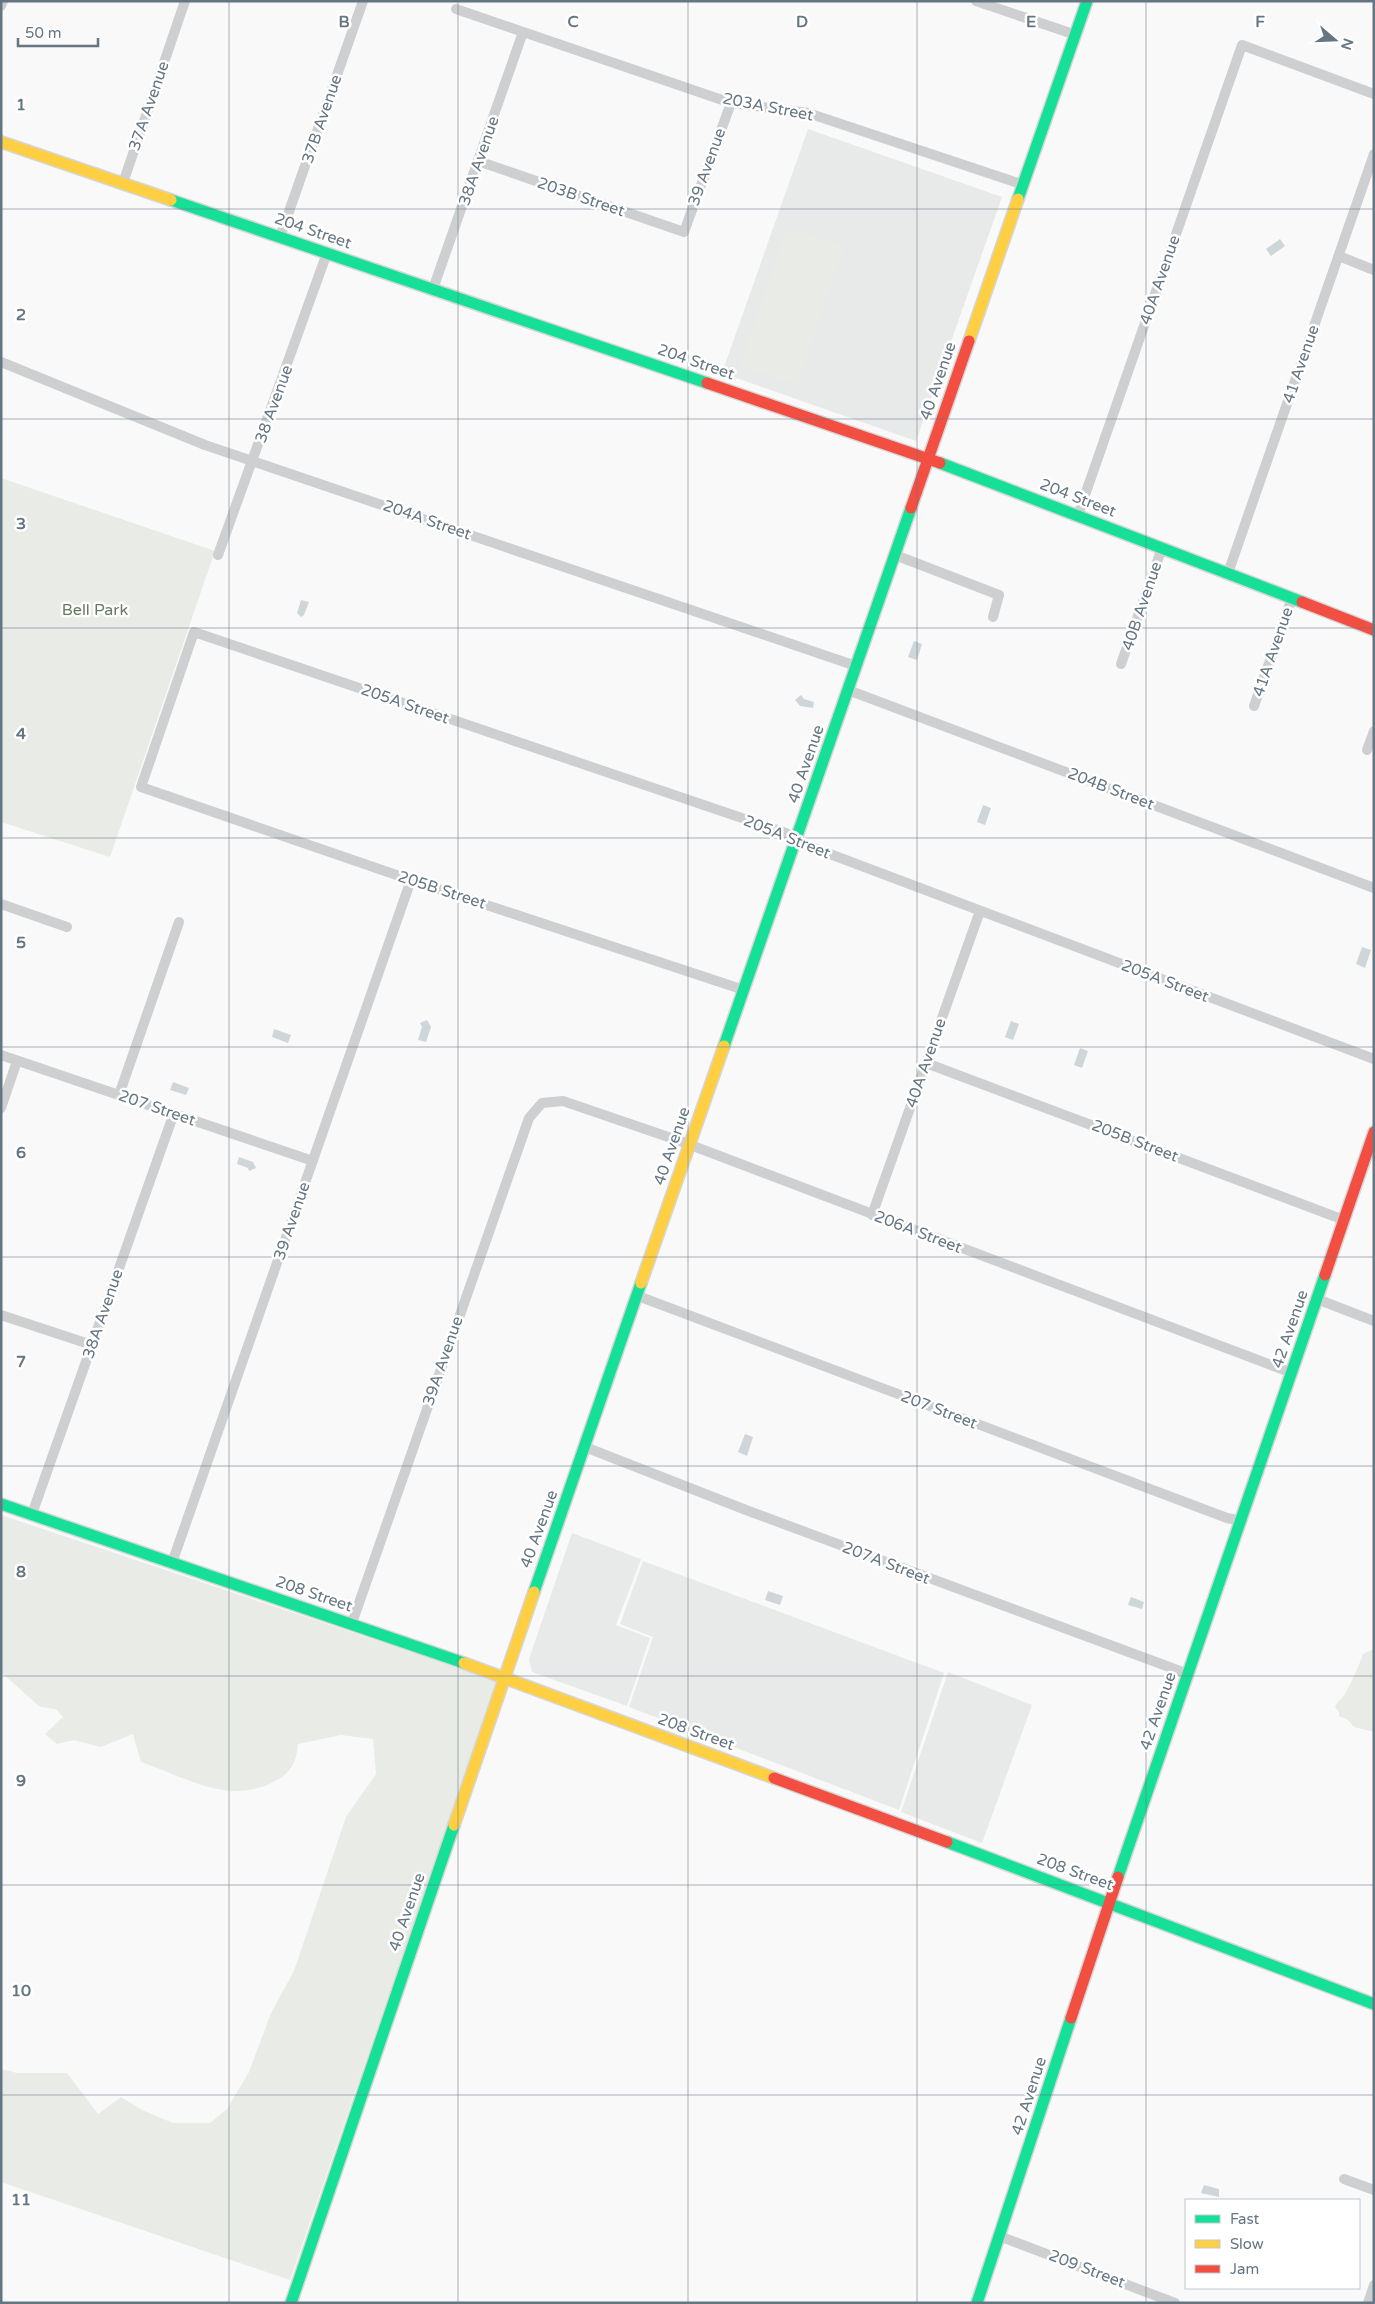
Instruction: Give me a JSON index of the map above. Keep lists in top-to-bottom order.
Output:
{
  "streets": {
    "main road": [
      "204 Street",
      "40 Avenue",
      "42 Avenue",
      "208 Street"
    ],
    "street": [
      "37A Avenue",
      "203A Street",
      "37B Avenue",
      "38A Avenue",
      "39 Avenue",
      "203B Street",
      "40A Avenue",
      "41 Avenue",
      "38 Avenue",
      "204A Street",
      "40B Avenue",
      "41A Avenue",
      "205A Street",
      "204B Street",
      "205B Street",
      "207 Street",
      "206A Street",
      "39A Avenue",
      "207A Street",
      "209 Street"
    ]
  },
  "crossings": [
    ["37A Avenue", "204 Street"],
    ["203A Street", "38A Avenue"],
    ["203A Street", "39 Avenue"],
    ["203A Street", "40 Avenue"],
    ["37B Avenue", "204 Street"],
    ["38A Avenue", "203B Street"],
    ["38A Avenue", "204 Street"],
    ["38A Avenue", "207 Street"],
    ["38A Avenue", "208 Street"],
    ["39 Avenue", "203B Street"],
    ["39 Avenue", "205B Street"],
    ["39 Avenue", "207 Street"],
    ["39 Avenue", "208 Street"],
    ["204 Street", "40A Avenue"],
    ["204 Street", "41 Avenue"],
    ["204 Street", "40 Avenue"],
    ["204 Street", "38 Avenue"],
    ["204 Street", "40B Avenue"],
    ["204 Street", "41A Avenue"],
    ["40A Avenue", "205A Street"],
    ["40A Avenue", "205B Street"],
    ["40A Avenue", "206A Street"],
    ["40 Avenue", "204A Street"],
    ["40 Avenue", "205A Street"],
    ["40 Avenue", "204B Street"],
    ["40 Avenue", "205B Street"],
    ["40 Avenue", "207 Street"],
    ["40 Avenue", "206A Street"],
    ["40 Avenue", "207A Street"],
    ["40 Avenue", "208 Street"],
    ["38 Avenue", "204A Street"],
    ["205A Street", "205B Street"],
    ["205B Street", "42 Avenue"],
    ["207 Street", "42 Avenue"],
    ["206A Street", "42 Avenue"],
    ["206A Street", "39A Avenue"],
    ["42 Avenue", "207A Street"],
    ["42 Avenue", "208 Street"],
    ["42 Avenue", "209 Street"],
    ["39A Avenue", "208 Street"]
  ],
  "parks": ["Bell Park"],
  "legend": ["Fast", "Slow", "Jam"],
  "scale_bar": "50 m",
  "north": "right",
  "grid": {
    "columns": [
      "B",
      "C",
      "D",
      "E",
      "F"
    ],
    "rows": [
      "1",
      "2",
      "3",
      "4",
      "5",
      "6",
      "7",
      "8",
      "9",
      "10",
      "11"
    ]
  }
}
